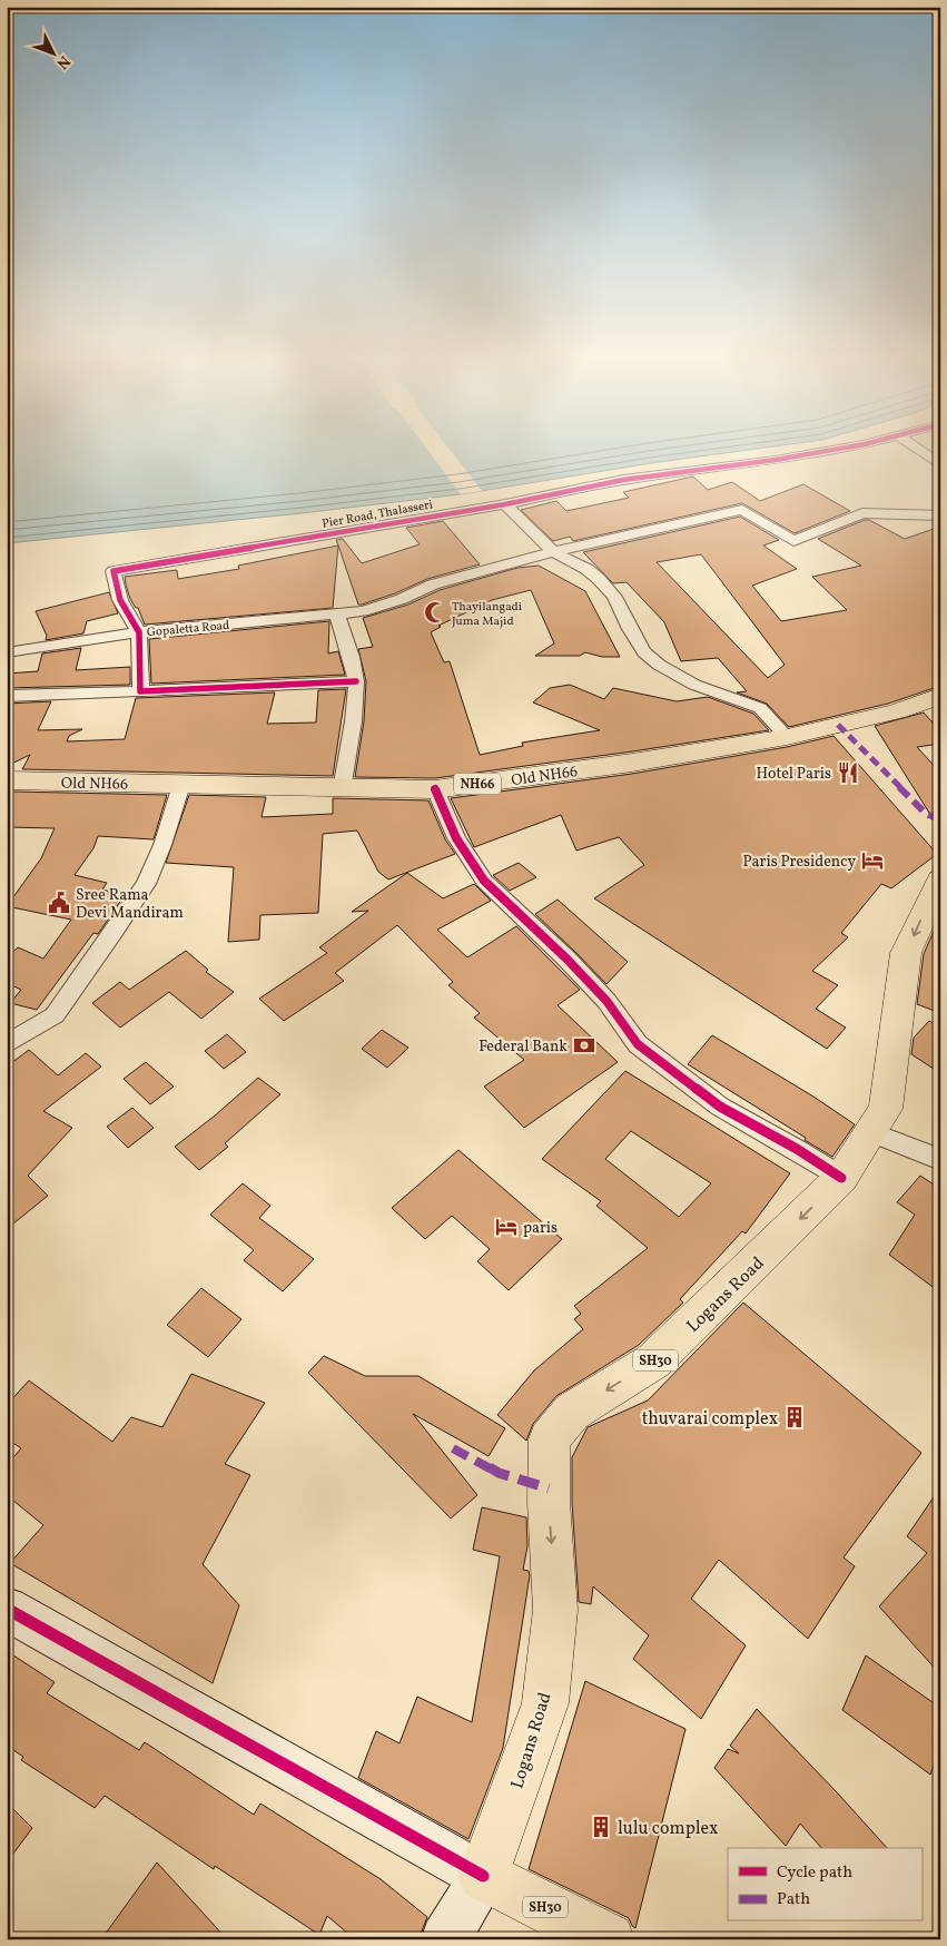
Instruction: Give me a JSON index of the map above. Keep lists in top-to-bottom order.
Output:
{
  "streets": {
    "main road": [
      "Old NH66",
      "NH66",
      "Logans Road",
      "SH30"
    ],
    "street": ["Pier Road, Thalasseri", "Gopaletta Road"]
  },
  "crossings": [
    ["Pier Road, Thalasseri", "Gopaletta Road"],
    ["Logans Road", "SH30"]
  ],
  "one_way": ["Logans Road"],
  "places": {
    "mosque": ["Thayilangadi Juma Majid"],
    "restaurant": ["Hotel Paris"],
    "hotel": ["Paris Presidency", "paris"],
    "public building": ["Sree Rama Devi Mandiram"],
    "bank": ["Federal Bank"],
    "building": ["thuvarai complex", "lulu complex"]
  },
  "legend": ["Cycle path", "Path"],
  "north": "bottom right"
}
